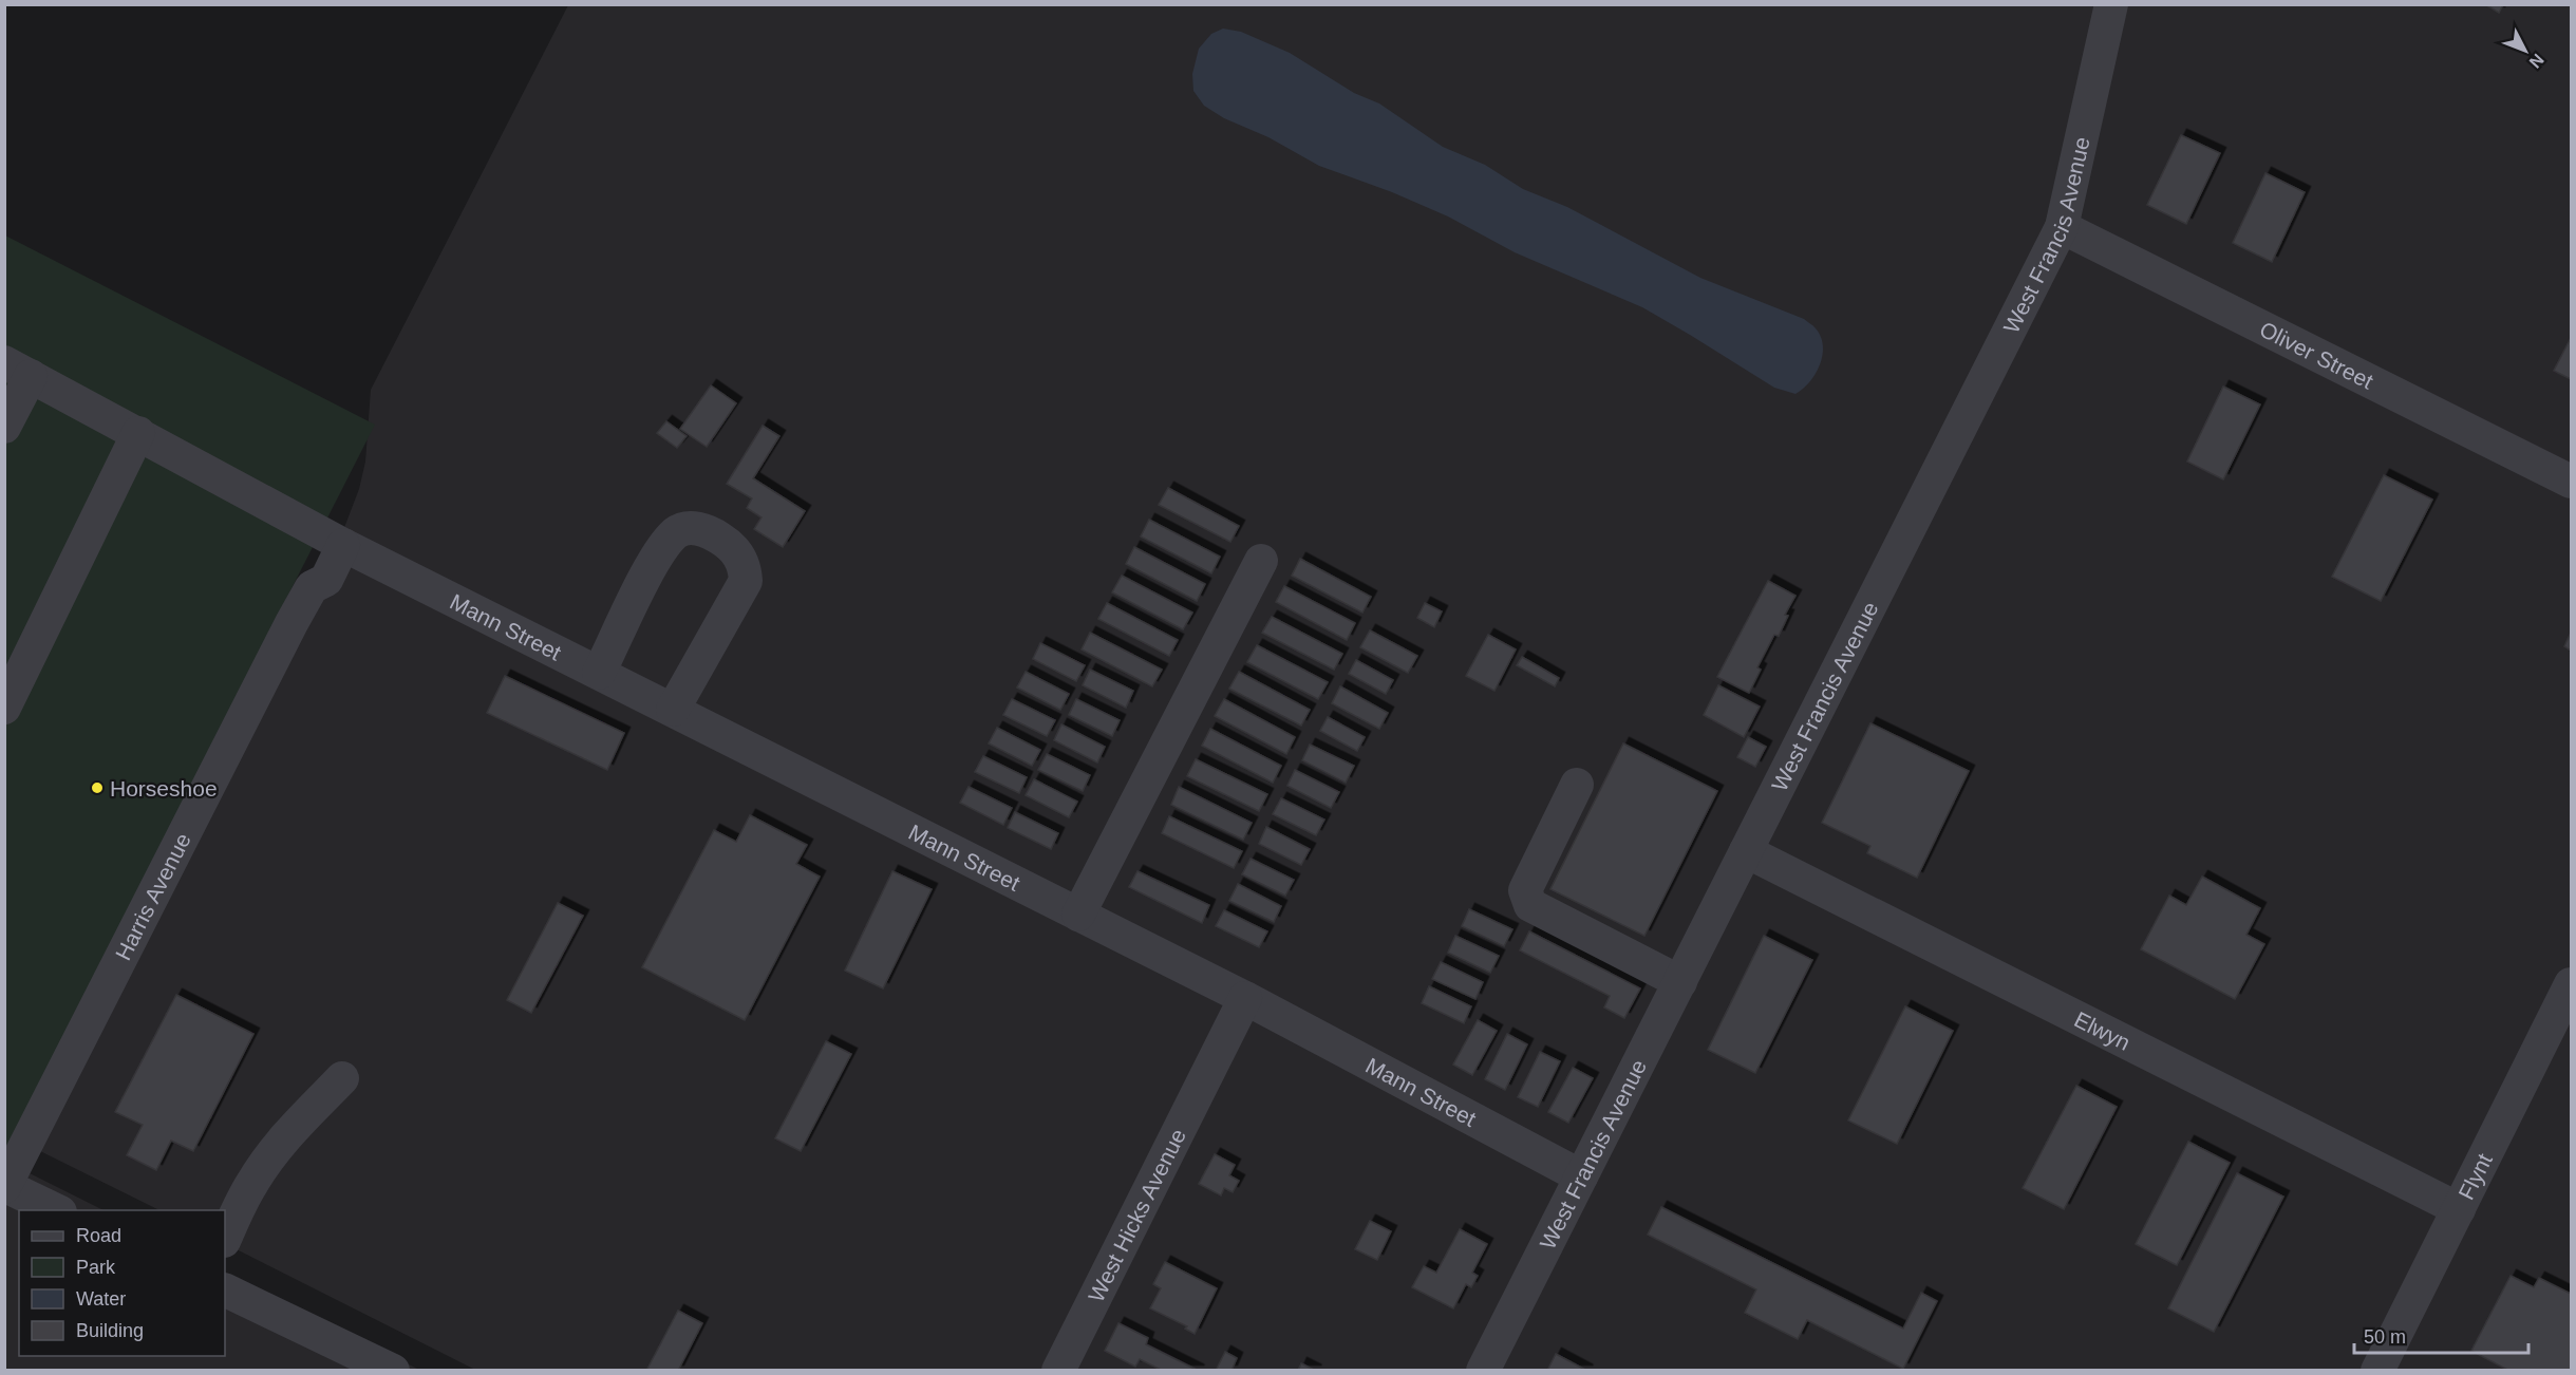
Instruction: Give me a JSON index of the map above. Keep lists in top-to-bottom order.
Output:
{
  "streets": {
    "street": [
      "West Francis Avenue",
      "Oliver Street",
      "Mann Street",
      "Harris Avenue",
      "Elwyn",
      "Flynt",
      "West Hicks Avenue"
    ]
  },
  "crossings": [
    ["West Francis Avenue", "Oliver Street"],
    ["West Francis Avenue", "Mann Street"],
    ["West Francis Avenue", "Elwyn"],
    ["Mann Street", "Harris Avenue"],
    ["Mann Street", "West Hicks Avenue"],
    ["Elwyn", "Flynt"]
  ],
  "places": ["Horseshoe"],
  "legend": [
    "Road",
    "Park",
    "Water",
    "Building"
  ],
  "scale_bar": "50 m",
  "north": "bottom right"
}
